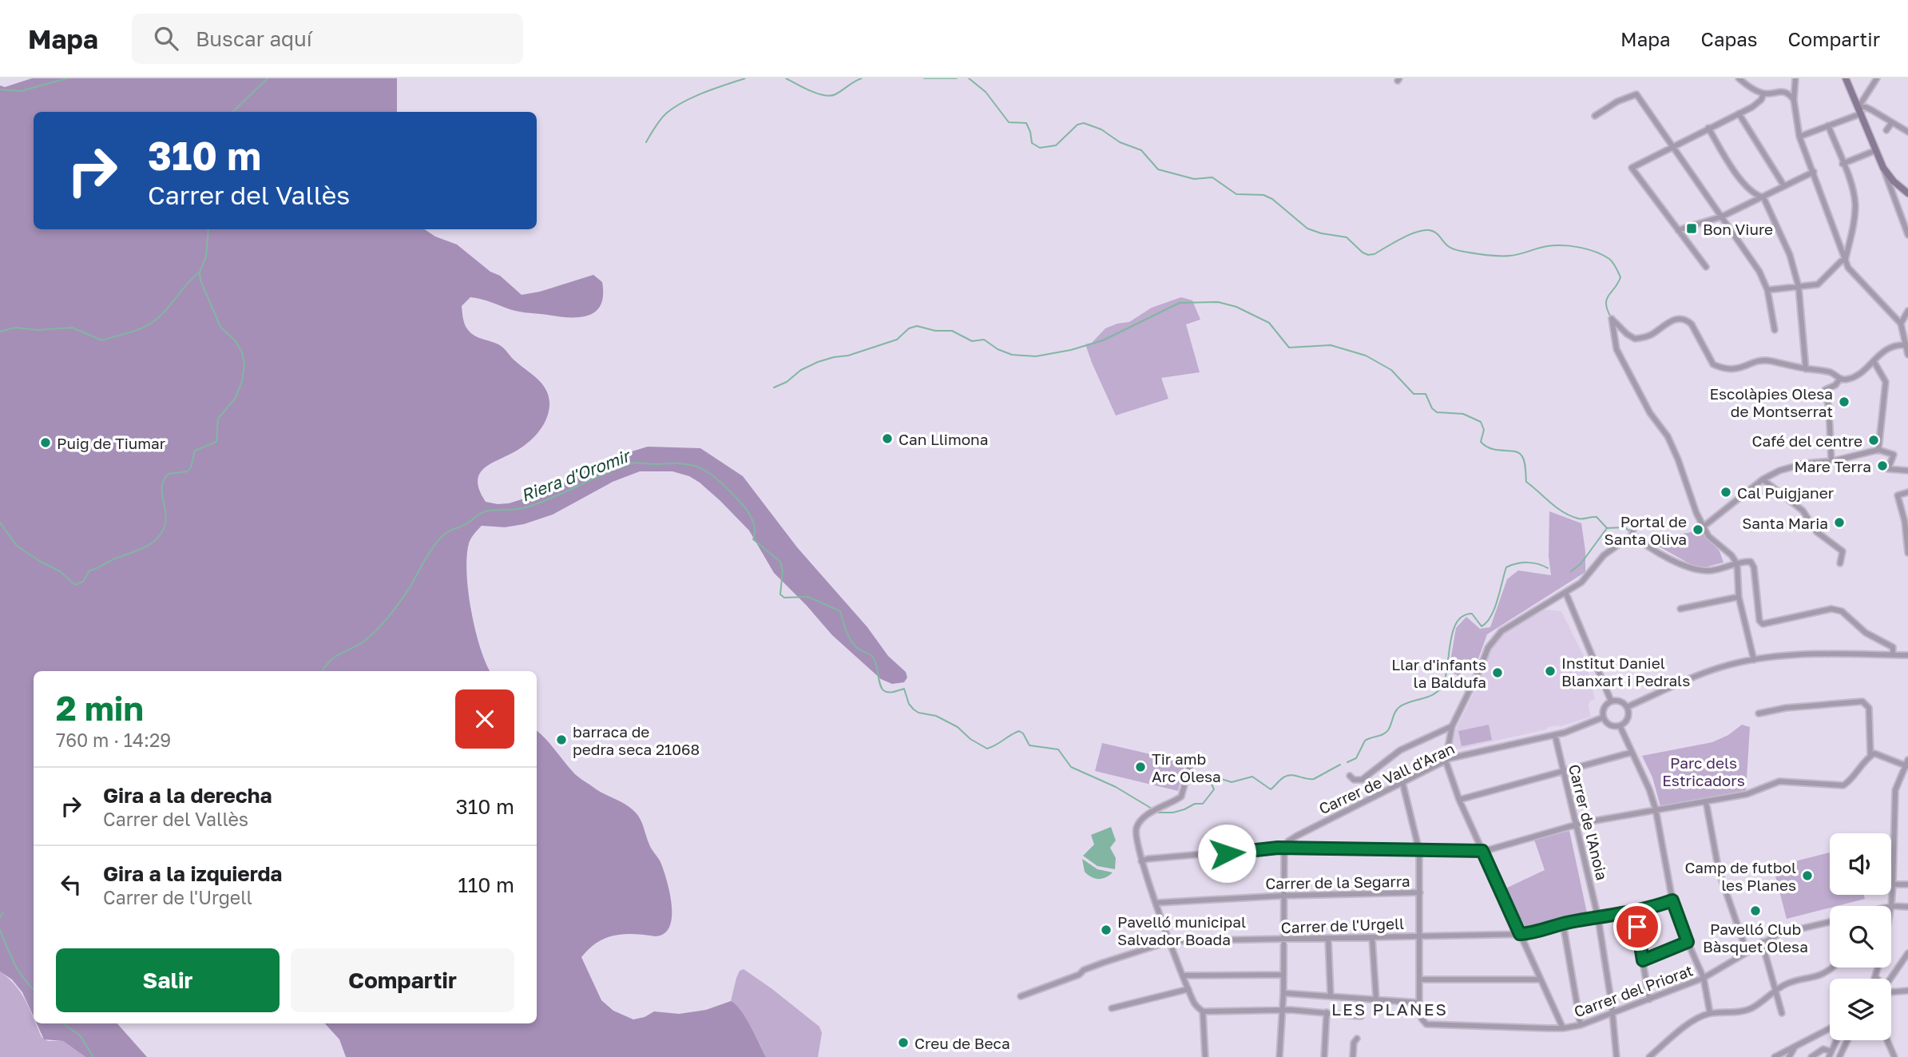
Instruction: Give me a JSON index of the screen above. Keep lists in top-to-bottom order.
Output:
{
  "streets": {
    "street": [
      "Carrer de Vall d'Aran",
      "Carrer de l'Anoia",
      "Carrer de la Segarra",
      "Carrer de l'Urgell",
      "Carrer del Priorat"
    ]
  },
  "crossings": [
    ["Carrer de Vall d'Aran", "Carrer de l'Anoia"],
    ["Carrer de l'Anoia", "Carrer de l'Urgell"],
    ["Carrer de l'Anoia", "Carrer del Priorat"]
  ],
  "districts": ["LES PLANES"],
  "water": ["Riera d'Oromir"],
  "parks": ["Parc dels Estricadors"],
  "places": {
    "transit": ["Bon Viure"],
    "other": [
      "Escolàpies Olesa de Montserrat",
      "Can Llimona",
      "Café del centre",
      "Puig de Tiumar",
      "Mare Terra",
      "Cal Puigjaner",
      "Santa Maria",
      "Portal de Santa Oliva",
      "Institut Daniel Blanxart i Pedrals",
      "Llar d'infants la Baldufa",
      "barraca de pedra seca 21068",
      "Tir amb Arc Olesa",
      "Camp de futbol les Planes",
      "Pavelló Club Bàsquet Olesa",
      "Pavelló municipal Salvador Boada",
      "Creu de Beca"
    ]
  },
  "page": {
    "header": "Mapa",
    "search": "Buscar aquí",
    "nav": ["Mapa", "Capas", "Compartir"],
    "turn": ["310 m", "Carrer del Vallès"],
    "heading": ["2 min", "760 m · 14:29"],
    "list": [
      {
        "name": "Gira a la derecha",
        "note": "Carrer del Vallès",
        "value": "310 m"
      },
      {
        "name": "Gira a la izquierda",
        "note": "Carrer de l'Urgell",
        "value": "110 m"
      }
    ],
    "buttons": ["Salir", "Compartir"]
  }
}
